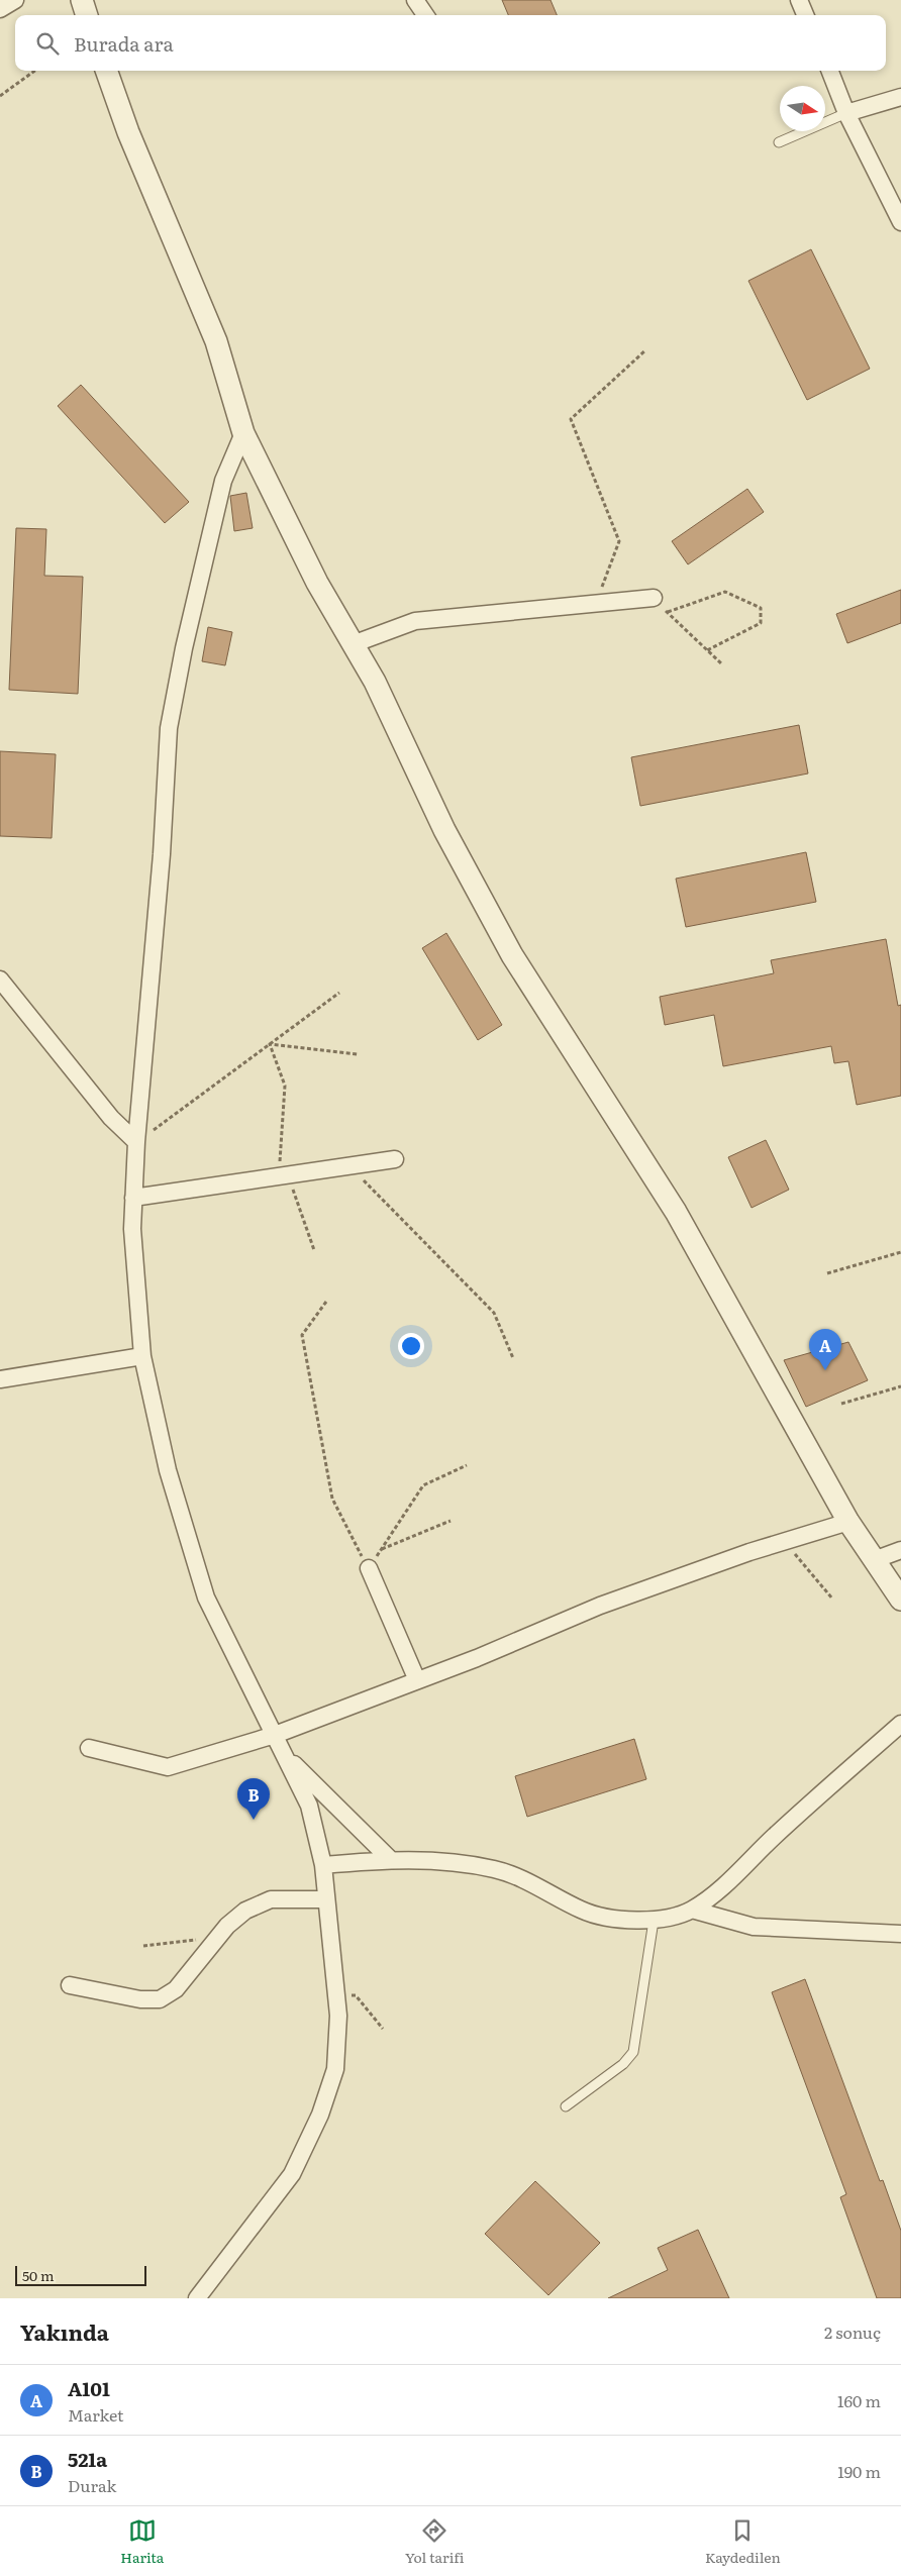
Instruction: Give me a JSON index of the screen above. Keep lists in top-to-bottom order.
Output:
{
  "scale_bar": "50 m",
  "north": "right",
  "page": {
    "search": "Burada ara",
    "pins": ["A", "B"],
    "scale": "50 m",
    "heading": ["Yakında", "2 sonuç"],
    "list": [
      {
        "mark": "A",
        "name": "A101",
        "note": "Market",
        "value": "160 m"
      },
      {
        "mark": "B",
        "name": "521a",
        "note": "Durak",
        "value": "190 m"
      }
    ],
    "nav": ["Harita", "Yol tarifi", "Kaydedilen"]
  }
}
